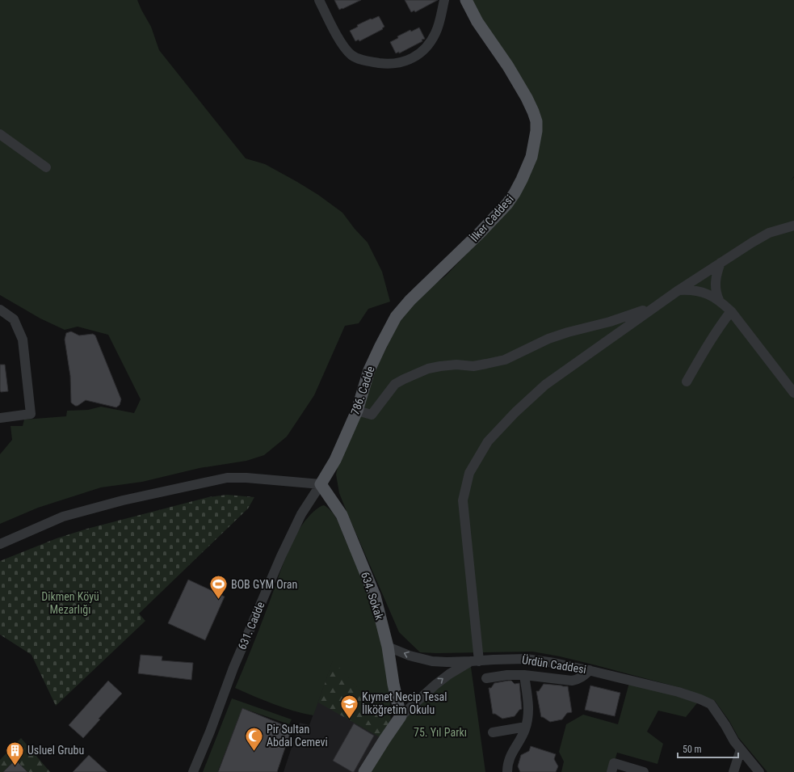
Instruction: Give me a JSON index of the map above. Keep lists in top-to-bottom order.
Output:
{
  "streets": {
    "main road": [
      "İlker Caddesi",
      "786. Cadde",
      "634. Sokak",
      "Ürdün Caddesi"
    ],
    "street": ["631. Cadde"]
  },
  "crossings": [
    ["İlker Caddesi", "786. Cadde"],
    ["786. Cadde", "634. Sokak"],
    ["786. Cadde", "631. Cadde"],
    ["634. Sokak", "631. Cadde"],
    ["634. Sokak", "Ürdün Caddesi"]
  ],
  "parks": ["Dikmen Köyü Mezarlığı", "75. Yıl Parkı"],
  "places": {
    "sports": ["BOB GYM Oran"],
    "school or university": ["Kıymet Necip Tesal İlköğretim Okulu"],
    "mosque": ["Pir Sultan Abdal Cemevi"],
    "building": ["Usluel Grubu"]
  },
  "scale_bar": "50 m"
}
